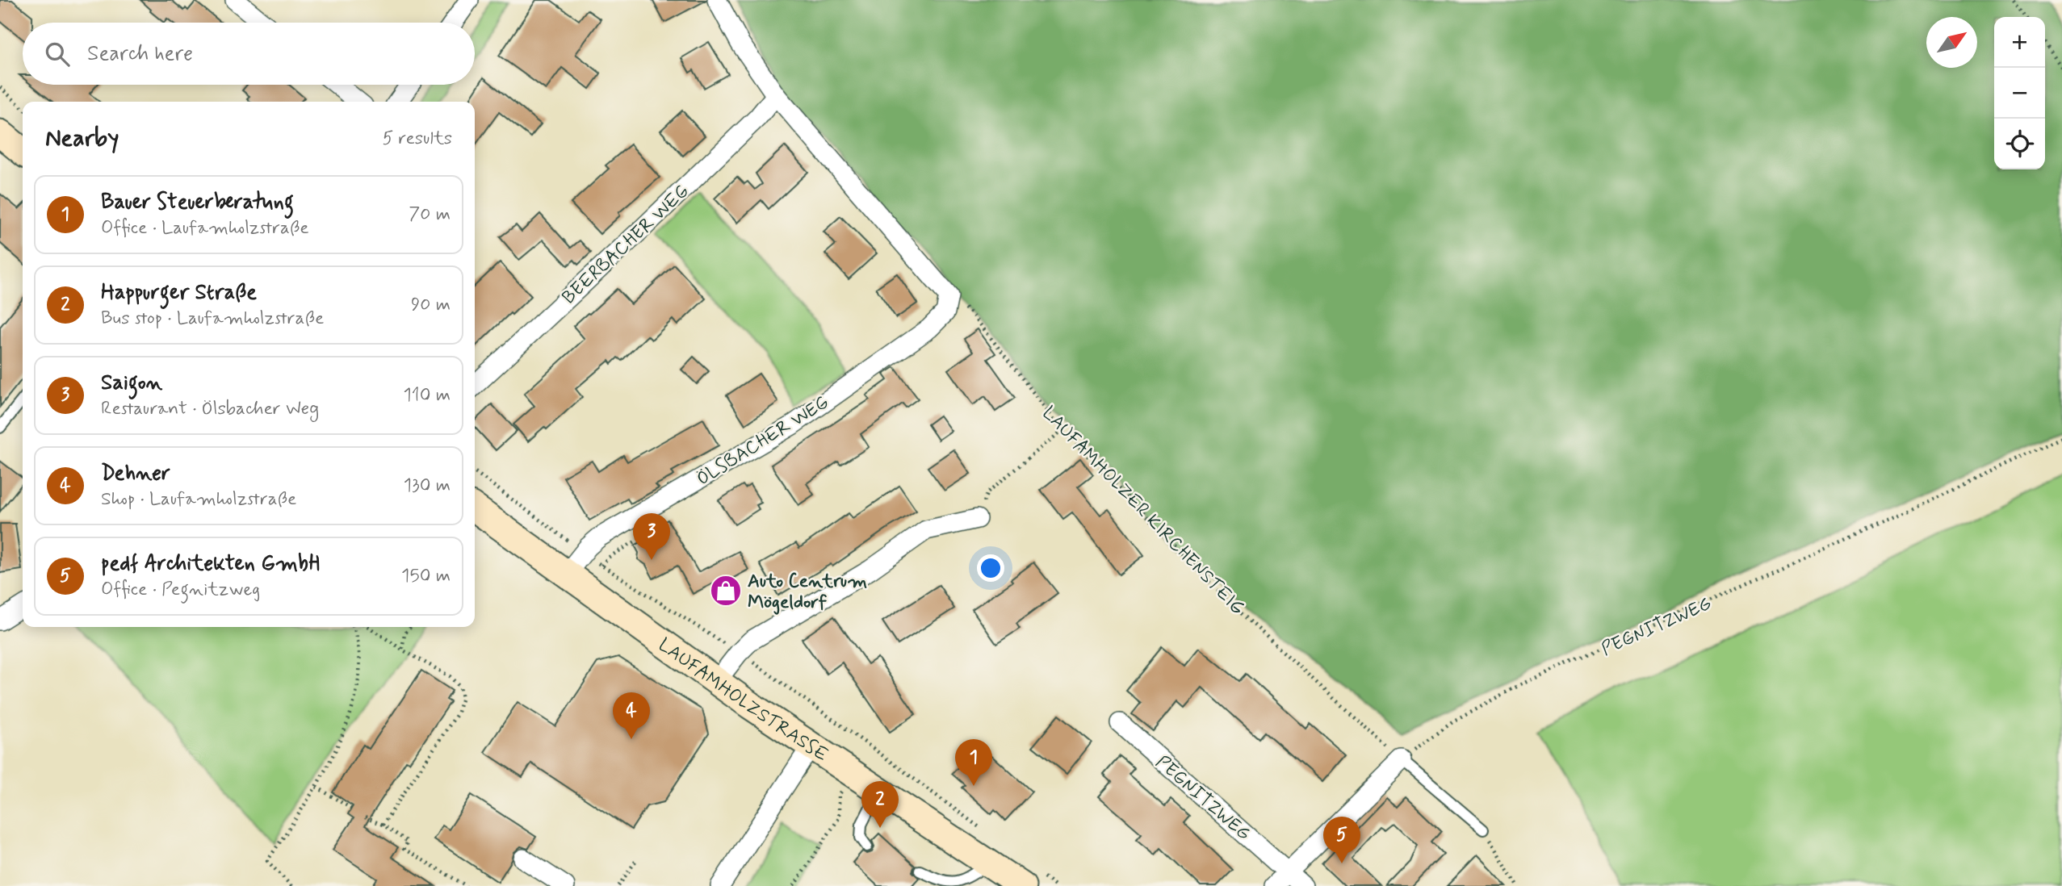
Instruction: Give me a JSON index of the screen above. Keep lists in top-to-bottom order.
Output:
{
  "streets": {
    "main road": ["LAUFAMHOLZSTRASSE"],
    "street": ["BEERBACHER WEG", "ÖLSBACHER WEG", "PEGNITZWEG"],
    "path": ["LAUFAMHOLZER KIRCHENSTEIG"]
  },
  "crossings": [
    ["ÖLSBACHER WEG", "LAUFAMHOLZER KIRCHENSTEIG"],
    ["ÖLSBACHER WEG", "LAUFAMHOLZSTRASSE"],
    ["LAUFAMHOLZER KIRCHENSTEIG", "PEGNITZWEG"]
  ],
  "places": {
    "shop": ["Auto Centrum Mögeldorf"]
  },
  "north": "top right",
  "page": {
    "map_buttons": ["+", "−"],
    "search": "Search here",
    "heading": ["Nearby", "5 results"],
    "list": [
      {
        "mark": "1",
        "name": "Bauer Steuerberatung",
        "note": "Office · Laufamholzstraße",
        "value": "70 m"
      },
      {
        "mark": "2",
        "name": "Happurger Straße",
        "note": "Bus stop · Laufamholzstraße",
        "value": "90 m"
      },
      {
        "mark": "3",
        "name": "Saigon",
        "note": "Restaurant · Ölsbacher Weg",
        "value": "110 m"
      },
      {
        "mark": "4",
        "name": "Dehner",
        "note": "Shop · Laufamholzstraße",
        "value": "130 m"
      },
      {
        "mark": "5",
        "name": "pedf Architekten GmbH",
        "note": "Office · Pegnitzweg",
        "value": "150 m"
      }
    ],
    "pins": [
      "3",
      "4",
      "1",
      "2",
      "5"
    ]
  }
}
